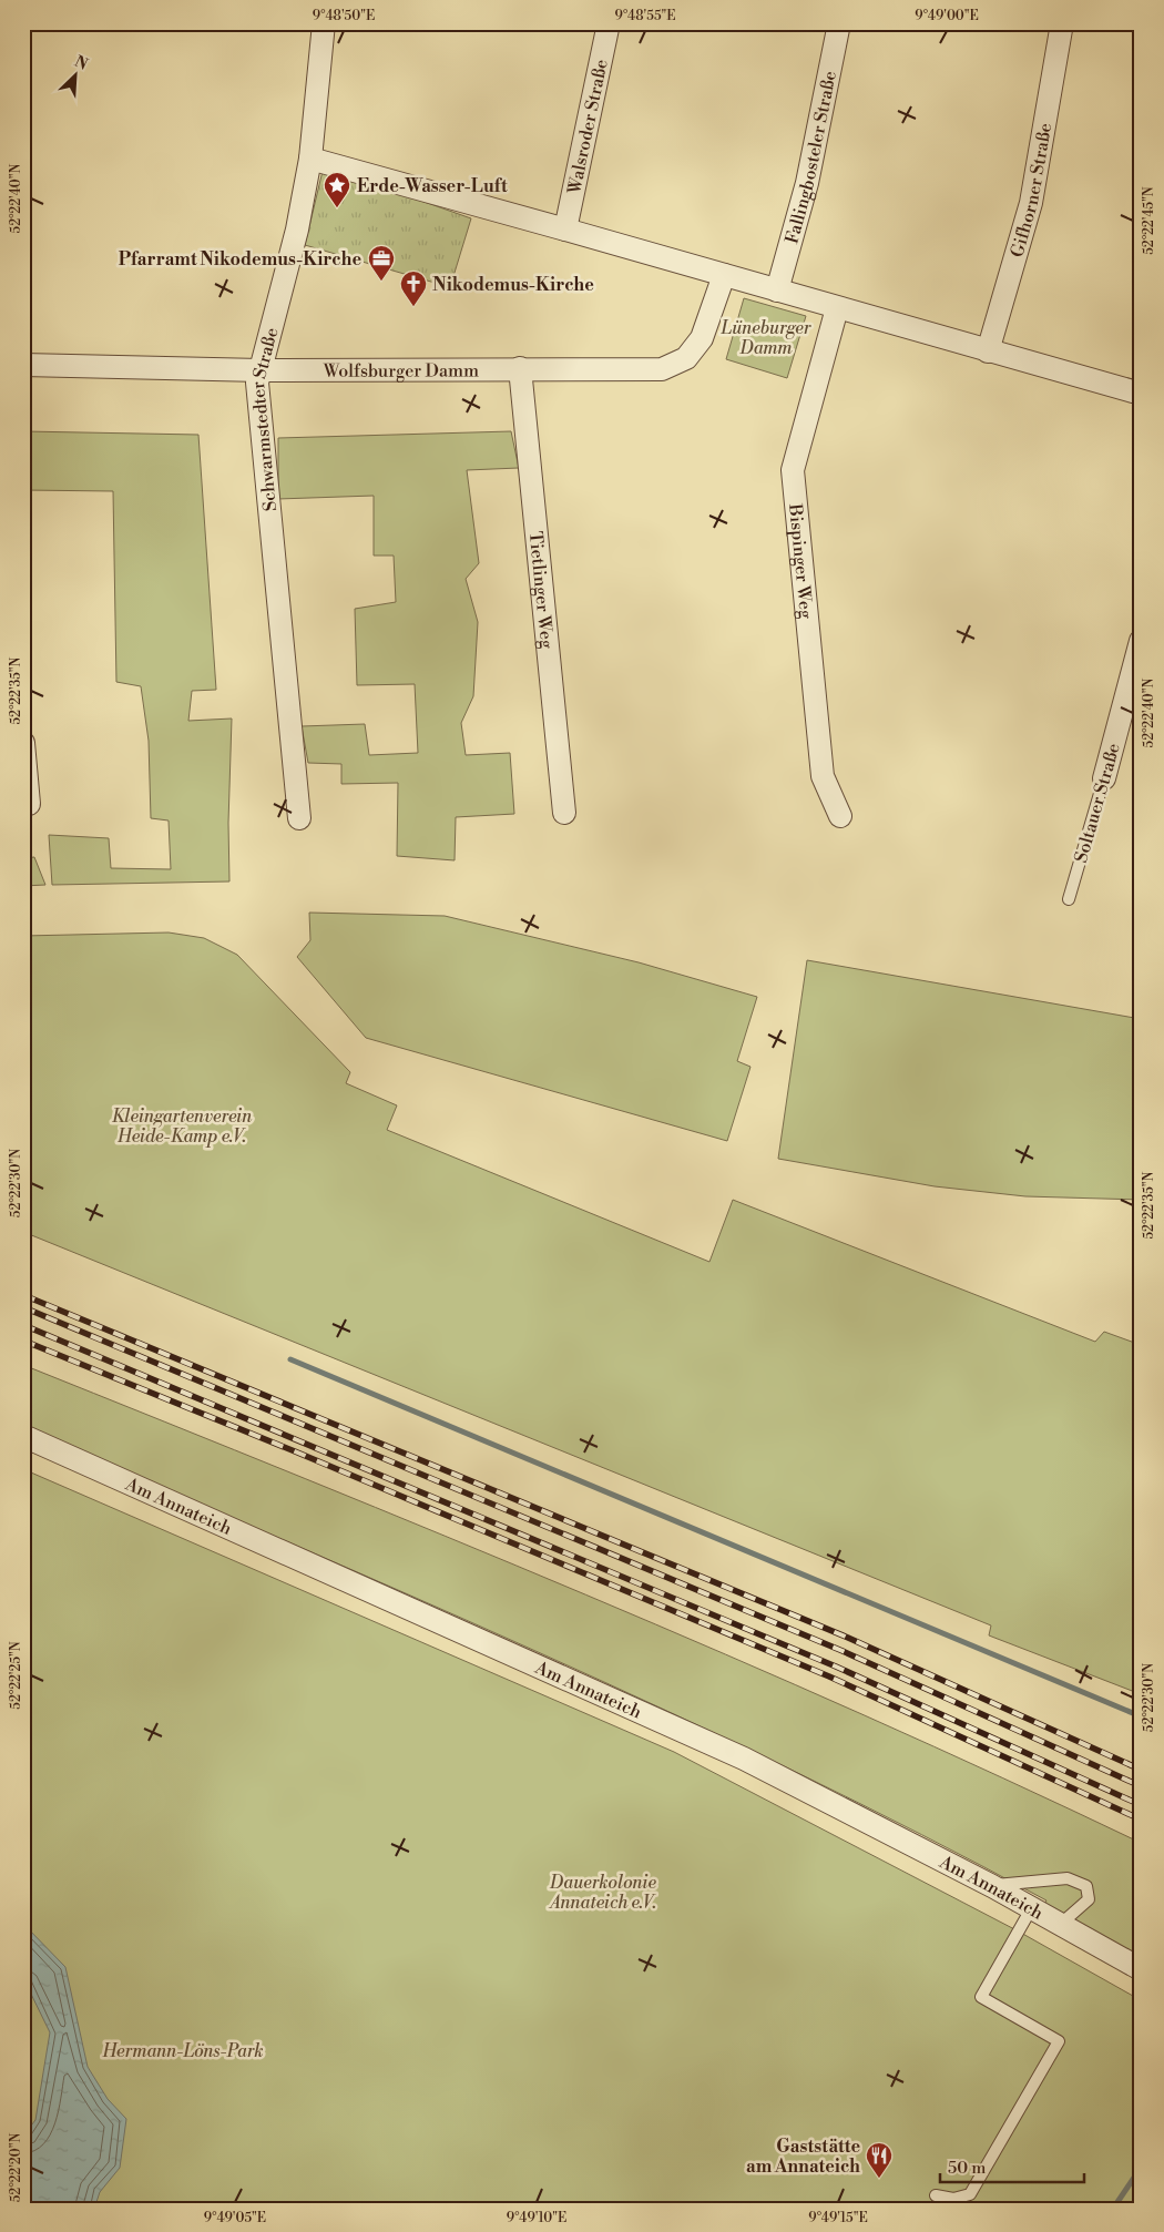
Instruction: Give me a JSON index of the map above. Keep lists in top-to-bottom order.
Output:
{
  "streets": {
    "street": [
      "Walsroder Straße",
      "Fallingbosteler Straße",
      "Gifhorner Straße",
      "Wolfsburger Damm",
      "Schwarmstedter Straße",
      "Bispinger Weg",
      "Tietlinger Weg",
      "Soltauer Straße",
      "Am Annateich"
    ]
  },
  "crossings": [
    ["Wolfsburger Damm", "Schwarmstedter Straße"],
    ["Wolfsburger Damm", "Tietlinger Weg"]
  ],
  "parks": [
    "Lüneburger Damm",
    "Kleingartenverein Heide-Kamp e.V.",
    "Dauerkolonie Annateich e.V.",
    "Hermann-Löns-Park"
  ],
  "places": {
    "place": ["Erde-Wasser-Luft"],
    "office": ["Pfarramt Nikodemus-Kirche"],
    "church": ["Nikodemus-Kirche"],
    "restaurant": ["Gaststätte am Annateich"]
  },
  "scale_bar": "50 m",
  "north": "top right",
  "coordinates": [
    "9°48'50\"E",
    "9°48'55\"E",
    "9°49'00\"E",
    "52°22'40\"N",
    "52°22'45\"N",
    "52°22'35\"N",
    "52°22'30\"N",
    "52°22'25\"N",
    "52°22'20\"N",
    "9°49'05\"E",
    "9°49'10\"E",
    "9°49'15\"E"
  ]
}
